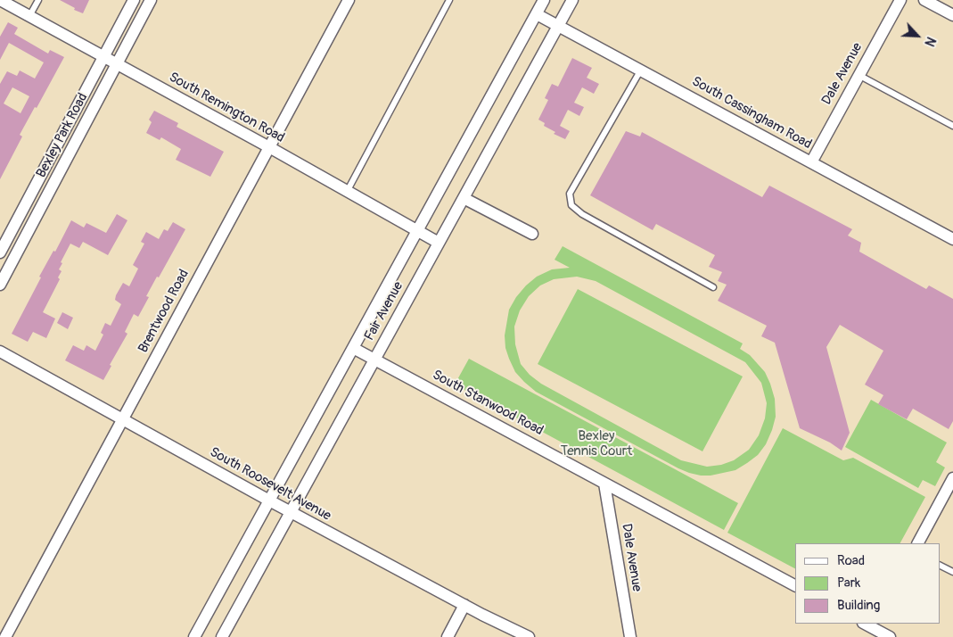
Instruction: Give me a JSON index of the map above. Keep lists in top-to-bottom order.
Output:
{
  "streets": {
    "street": [
      "Dale Avenue",
      "South Remington Road",
      "South Cassingham Road",
      "Bexley Park Road",
      "Brentwood Road",
      "Fair Avenue",
      "South Stanwood Road",
      "South Roosevelt Avenue"
    ]
  },
  "crossings": [
    ["Dale Avenue", "South Cassingham Road"],
    ["Dale Avenue", "South Stanwood Road"],
    ["South Remington Road", "Bexley Park Road"],
    ["South Remington Road", "Brentwood Road"],
    ["South Remington Road", "Fair Avenue"],
    ["South Cassingham Road", "Fair Avenue"],
    ["Brentwood Road", "South Roosevelt Avenue"],
    ["Fair Avenue", "South Stanwood Road"],
    ["Fair Avenue", "South Roosevelt Avenue"]
  ],
  "parks": ["Bexley Tennis Court"],
  "legend": ["Road", "Park", "Building"],
  "north": "bottom right"
}
